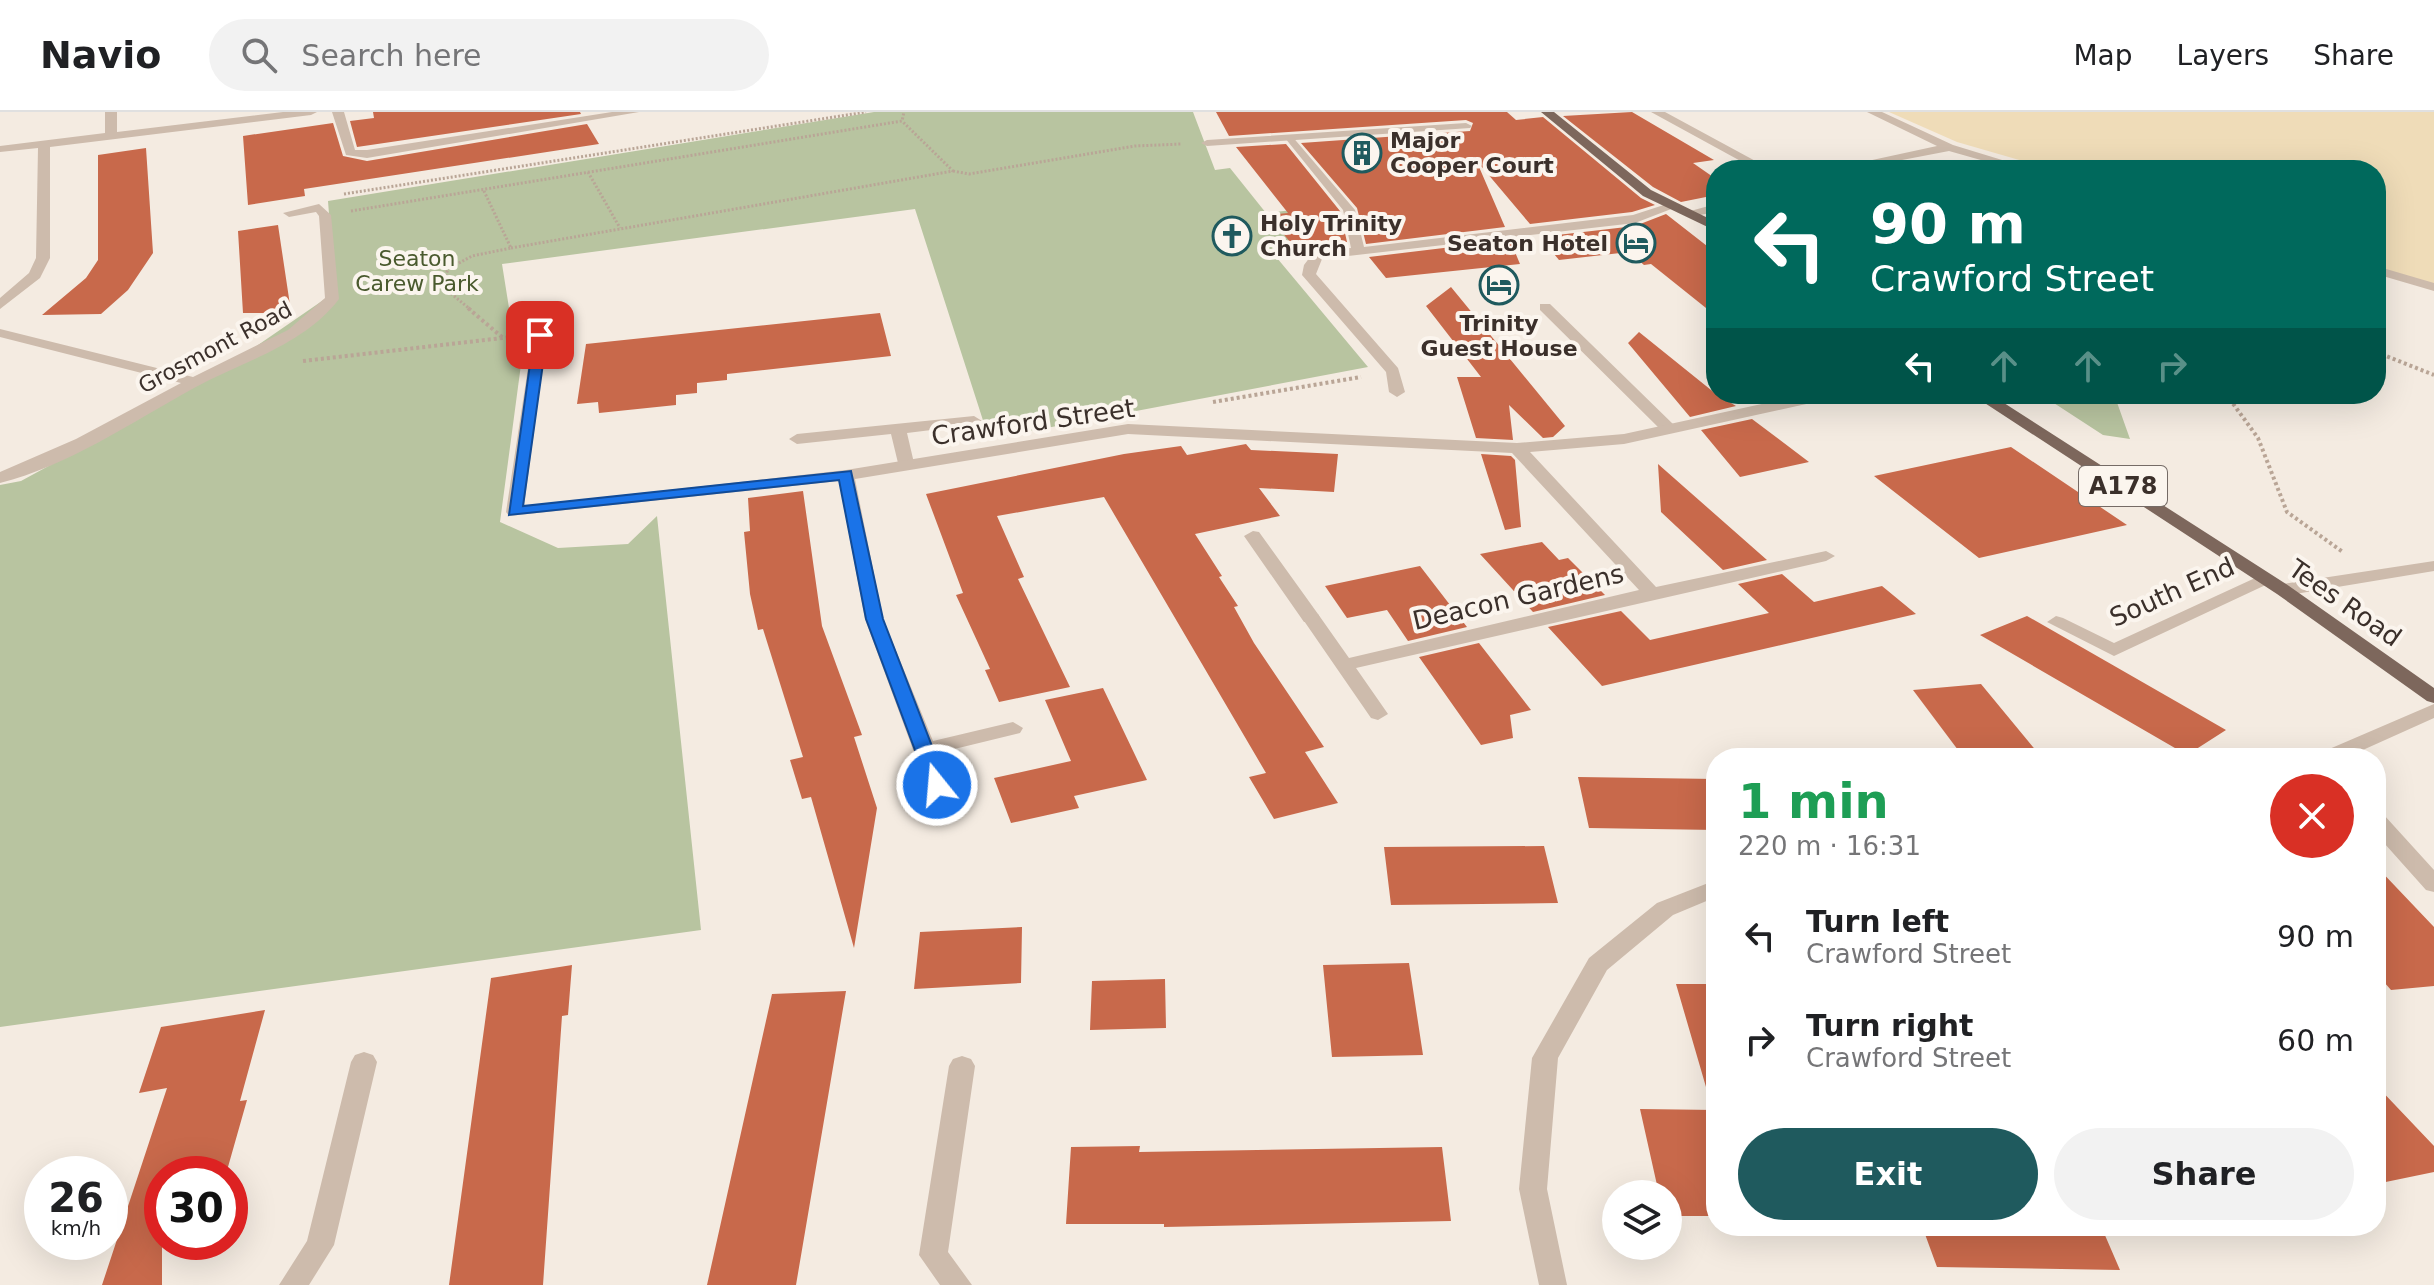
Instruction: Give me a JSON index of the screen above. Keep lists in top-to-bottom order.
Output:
{
  "streets": {
    "main road": ["A178", "Tees Road"],
    "street": [
      "Grosmont Road",
      "Crawford Street",
      "South End",
      "Deacon Gardens"
    ]
  },
  "crossings": [
    ["Crawford Street", "Deacon Gardens"],
    ["A178", "South End"],
    ["A178", "Tees Road"],
    ["South End", "Tees Road"]
  ],
  "parks": ["Seaton Carew Park"],
  "places": {
    "building": ["Major Cooper Court"],
    "church": ["Holy Trinity Church"],
    "hotel": ["Seaton Hotel", "Trinity Guest House"]
  },
  "page": {
    "header": "Navio",
    "search": "Search here",
    "nav": ["Map", "Layers", "Share"],
    "turn": ["90 m", "Crawford Street"],
    "heading": ["1 min", "220 m · 16:31"],
    "list": [
      {
        "name": "Turn left",
        "note": "Crawford Street",
        "value": "90 m"
      },
      {
        "name": "Turn right",
        "note": "Crawford Street",
        "value": "60 m"
      }
    ],
    "buttons": ["Exit", "Share"],
    "speed": "26 km/h",
    "limit": "30"
  }
}
